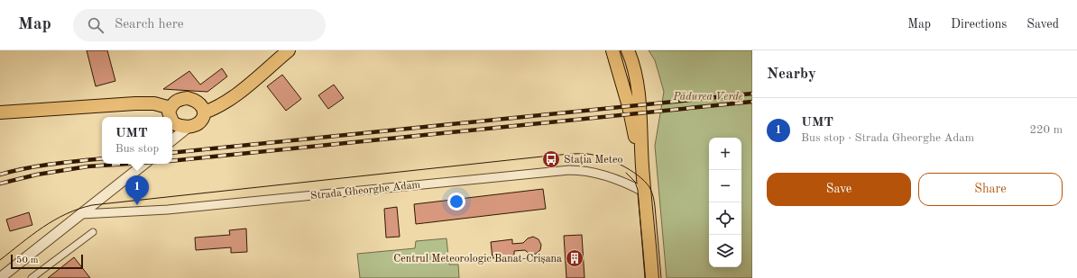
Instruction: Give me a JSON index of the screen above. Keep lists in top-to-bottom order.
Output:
{
  "streets": {
    "street": ["Strada Gheorghe Adam"]
  },
  "parks": ["Pădurea Verde"],
  "places": {
    "bus stop": ["Stația Meteo"],
    "building": ["Centrul Meteorologic Banat-Crișana"]
  },
  "scale_bar": "50 m",
  "page": {
    "header": "Map",
    "search": "Search here",
    "nav": ["Map", "Directions", "Saved"],
    "heading": "Nearby",
    "list": [
      {
        "mark": "1",
        "name": "UMT",
        "note": "Bus stop · Strada Gheorghe Adam",
        "value": "220 m"
      }
    ],
    "popup": ["UMT", "Bus stop"],
    "map_buttons": ["+", "−"],
    "buttons": ["Save", "Share"],
    "pins": "1",
    "scale": "50 m"
  }
}
